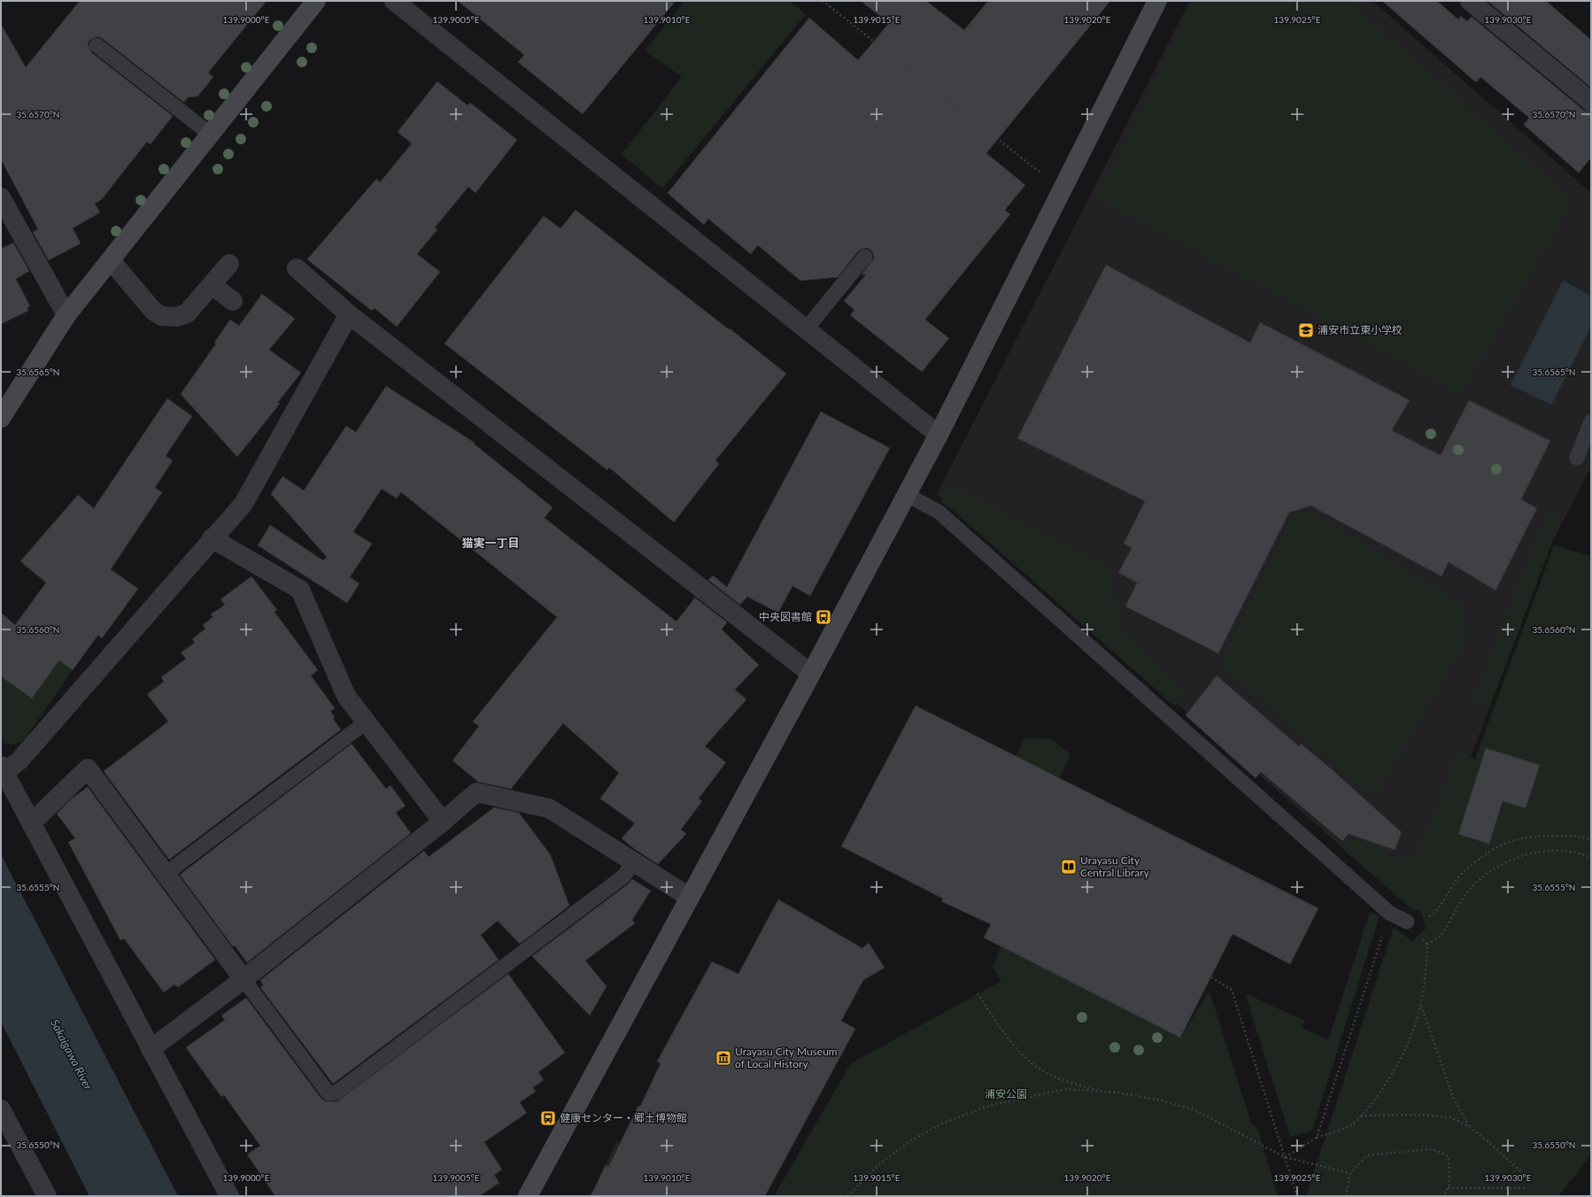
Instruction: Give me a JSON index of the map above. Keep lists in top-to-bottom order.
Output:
{
  "districts": ["猫実一丁目"],
  "water": ["Sakaigawa River"],
  "parks": ["浦安公園"],
  "places": {
    "school or university": ["浦安市立東小学校"],
    "bus stop": ["中央図書館", "健康センター・郷土博物館"],
    "library": ["Urayasu City Central Library"],
    "museum": ["Urayasu City Museum of Local History"]
  },
  "coordinates": [
    "139.9000°E",
    "139.9005°E",
    "139.9010°E",
    "139.9015°E",
    "139.9020°E",
    "139.9025°E",
    "139.9030°E",
    "35.6570°N",
    "35.6565°N",
    "35.6560°N",
    "35.6555°N",
    "35.6550°N"
  ]
}
